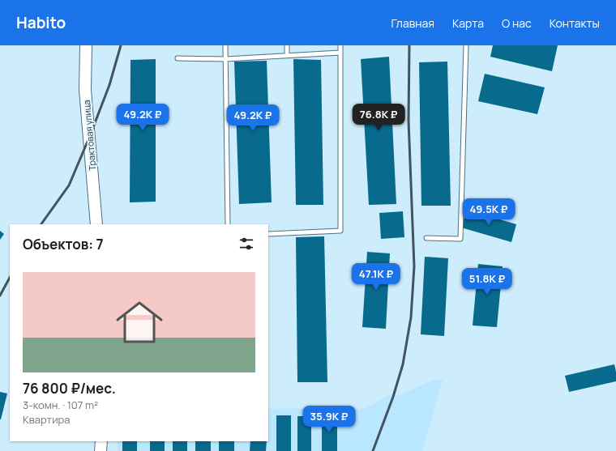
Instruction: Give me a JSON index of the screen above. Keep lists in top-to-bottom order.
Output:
{
  "streets": {
    "main road": ["Трактовая улица"]
  },
  "page": {
    "header": "Habito",
    "nav": [
      "Главная",
      "Карта",
      "О нас",
      "Контакты"
    ],
    "price": [
      "49.2K ₽",
      "76.8K ₽",
      "49.2K ₽",
      "49.5K ₽",
      "47.1K ₽",
      "51.8K ₽",
      "35.9K ₽"
    ],
    "heading": "Объектов: 7",
    "list": [
      {
        "name": "76 800 ₽/мес.",
        "note": "3-комн. · 107 m² · Квартира"
      }
    ]
  }
}
